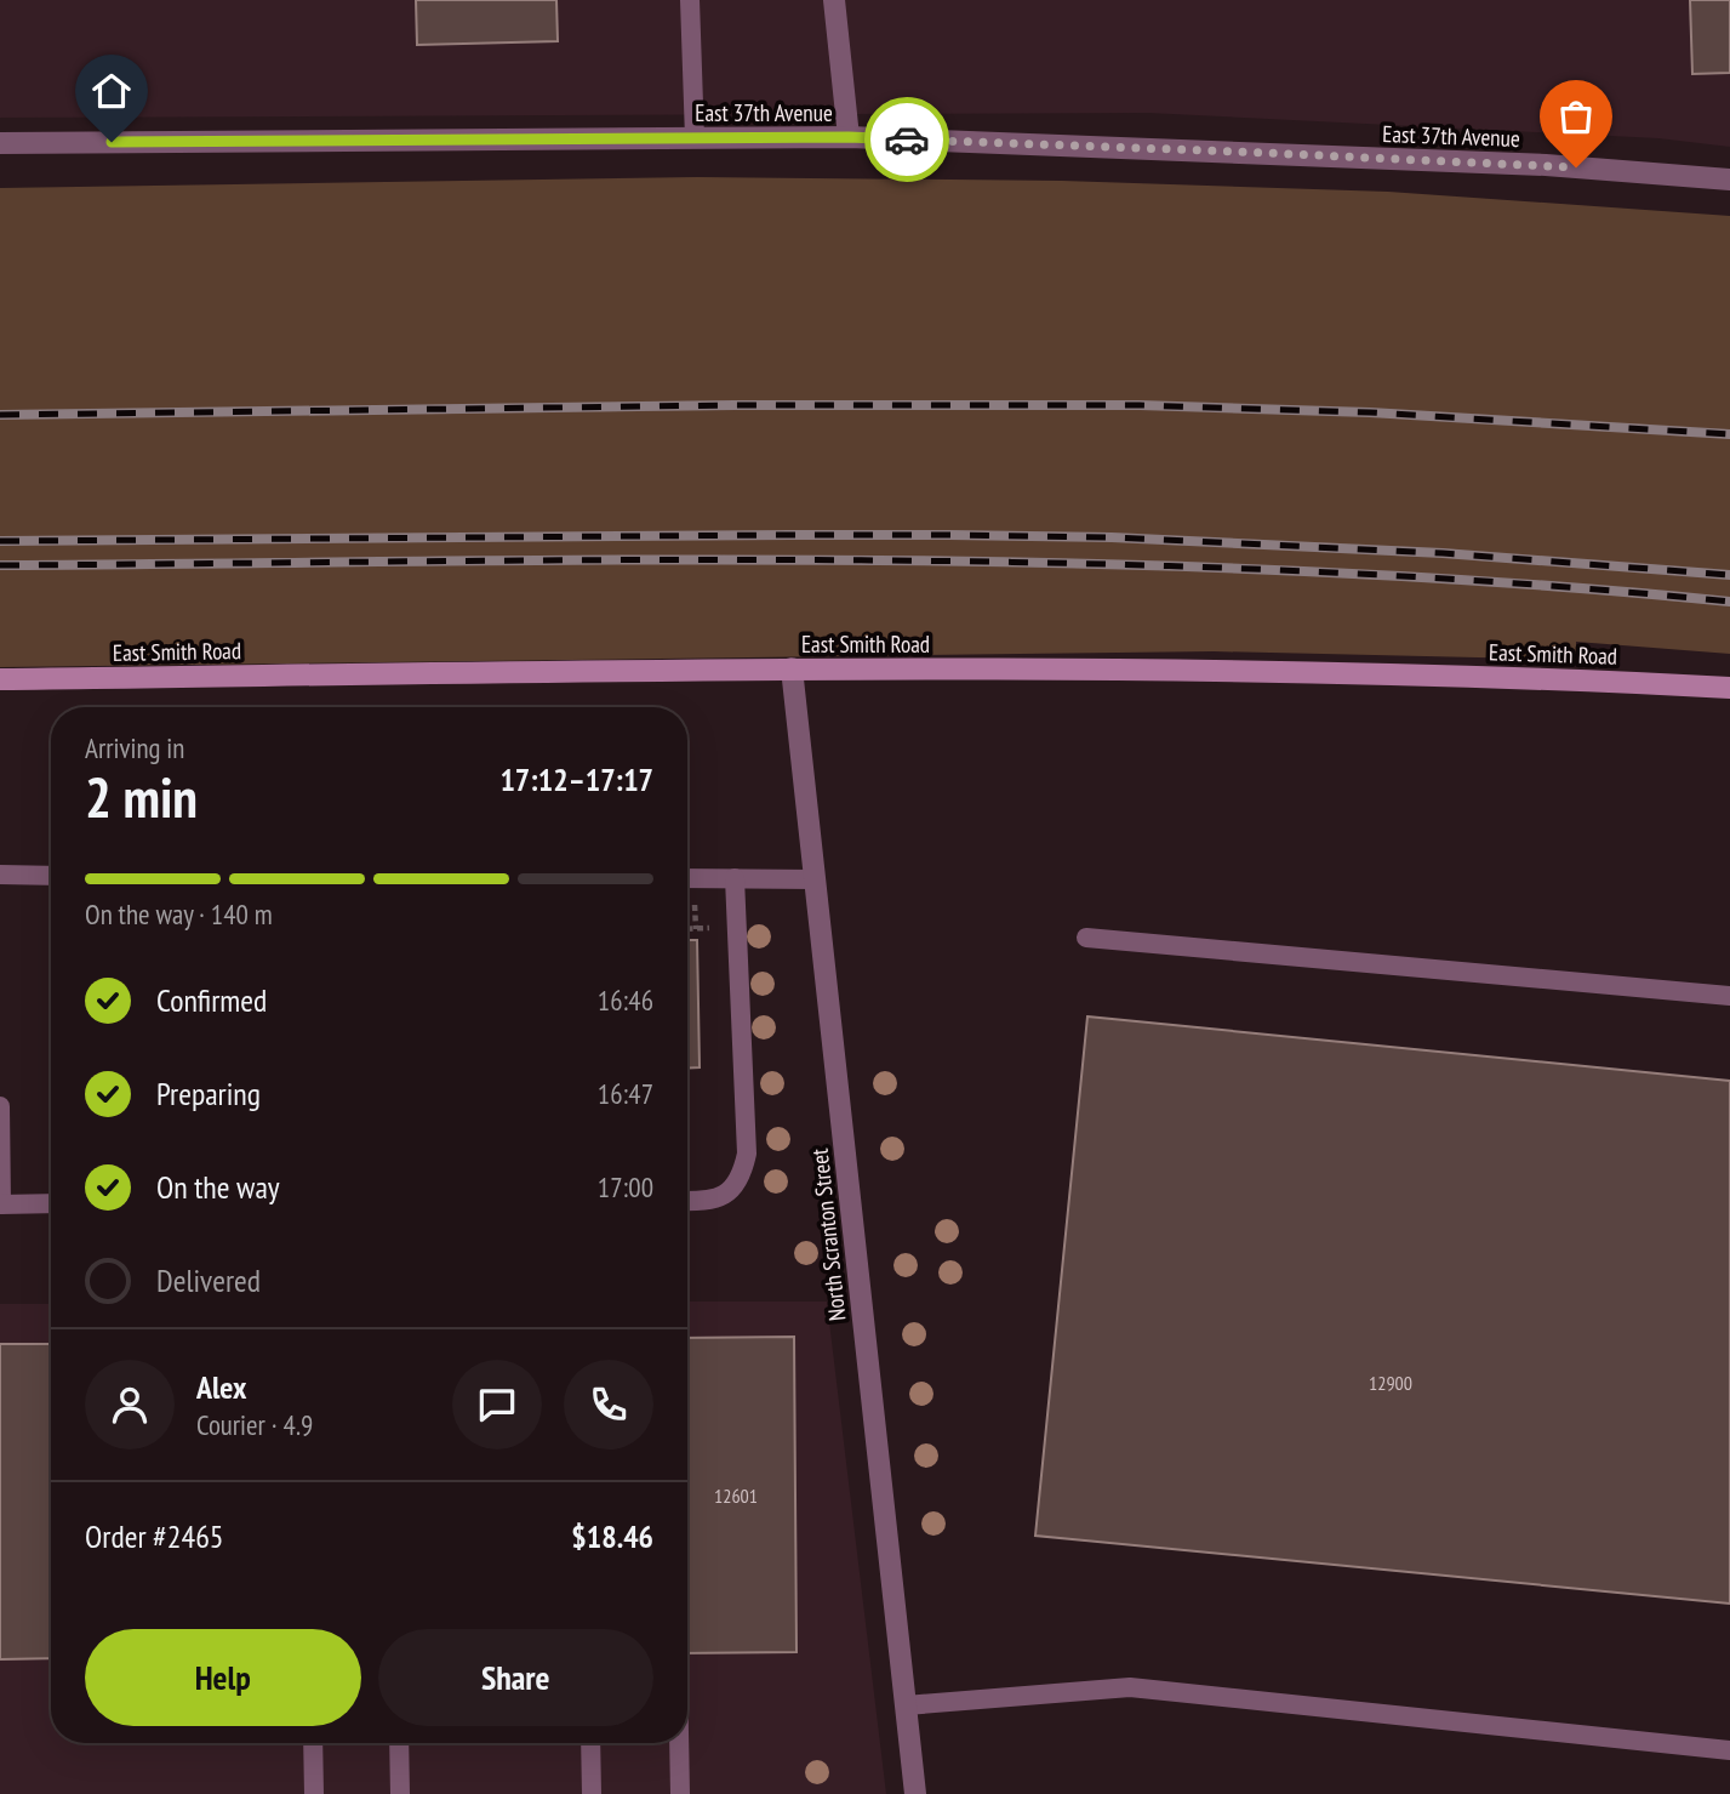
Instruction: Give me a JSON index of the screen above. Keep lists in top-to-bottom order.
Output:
{
  "streets": {
    "street": ["East 37th Avenue", "East Smith Road", "North Scranton Street"]
  },
  "crossings": [
    ["East Smith Road", "North Scranton Street"]
  ],
  "house_numbers": ["12900", "12601"],
  "page": {
    "heading": ["2 min", "Arriving in", "17:12–17:17"],
    "panel": [
      "Alex",
      "Courier · 4.9",
      "Order #2465",
      "$18.46"
    ],
    "bar": "On the way · 140 m",
    "list": [
      ["Confirmed", "16:46"],
      ["Preparing", "16:47"],
      ["On the way", "17:00"],
      "Delivered"
    ],
    "buttons": ["Help", "Share"]
  }
}
